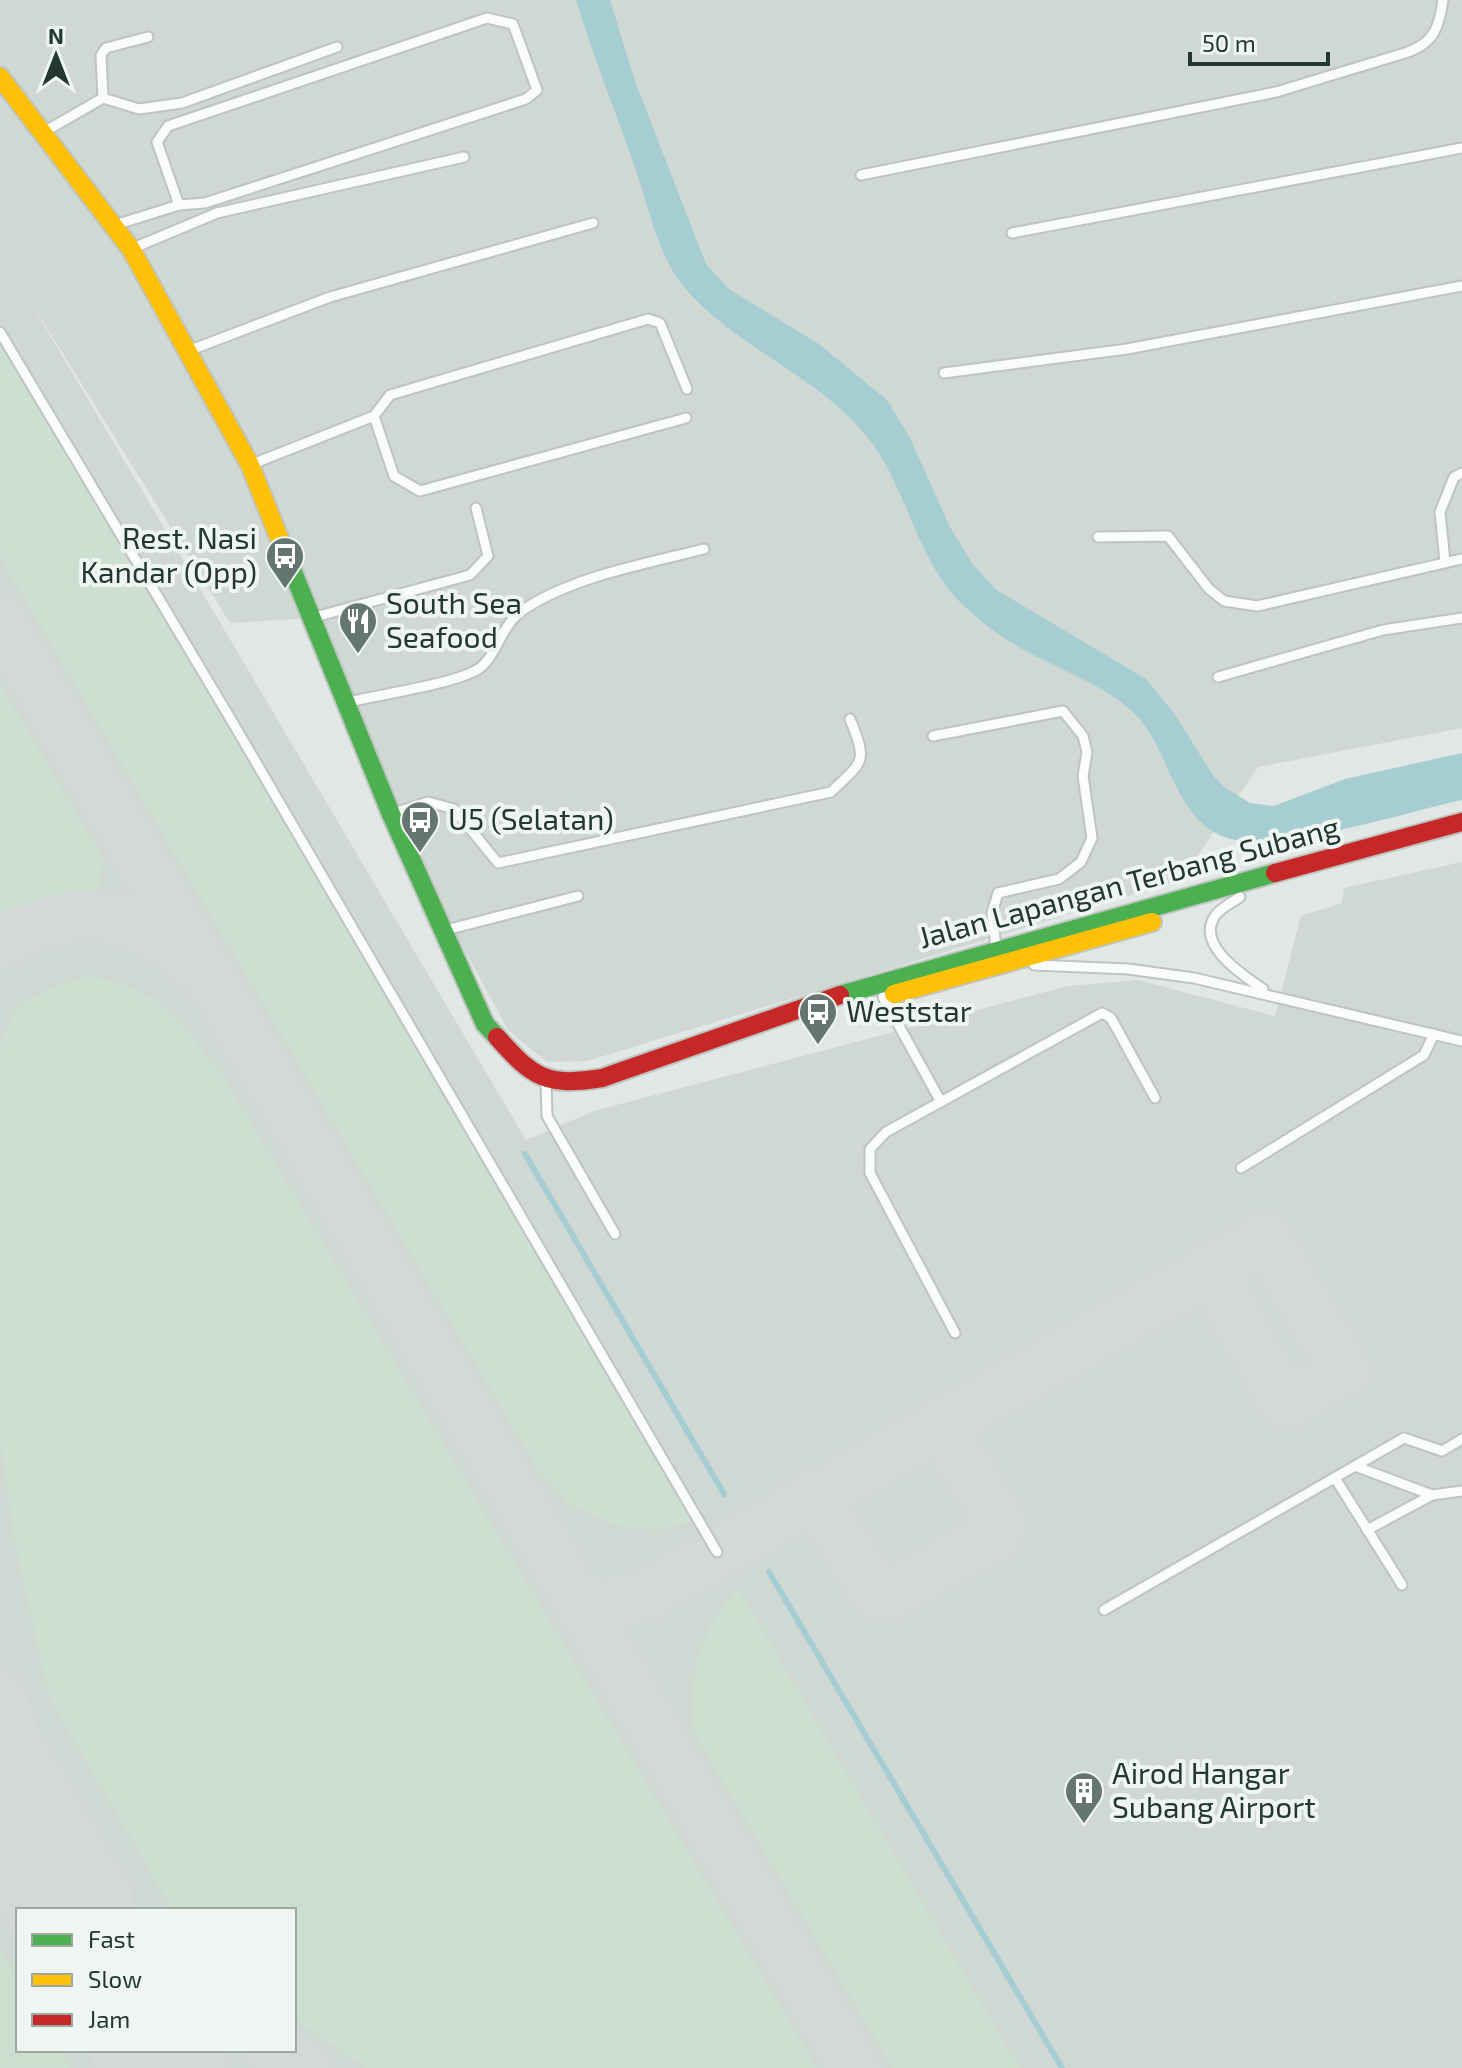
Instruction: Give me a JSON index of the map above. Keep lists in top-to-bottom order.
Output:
{
  "streets": {
    "street": ["Jalan Lapangan Terbang Subang"]
  },
  "places": {
    "bus stop": ["Rest. Nasi Kandar (Opp)", "U5 (Selatan)", "Weststar"],
    "restaurant": ["South Sea Seafood"],
    "building": ["Airod Hangar Subang Airport"]
  },
  "legend": ["Fast", "Slow", "Jam"],
  "scale_bar": "50 m",
  "north": "top"
}
